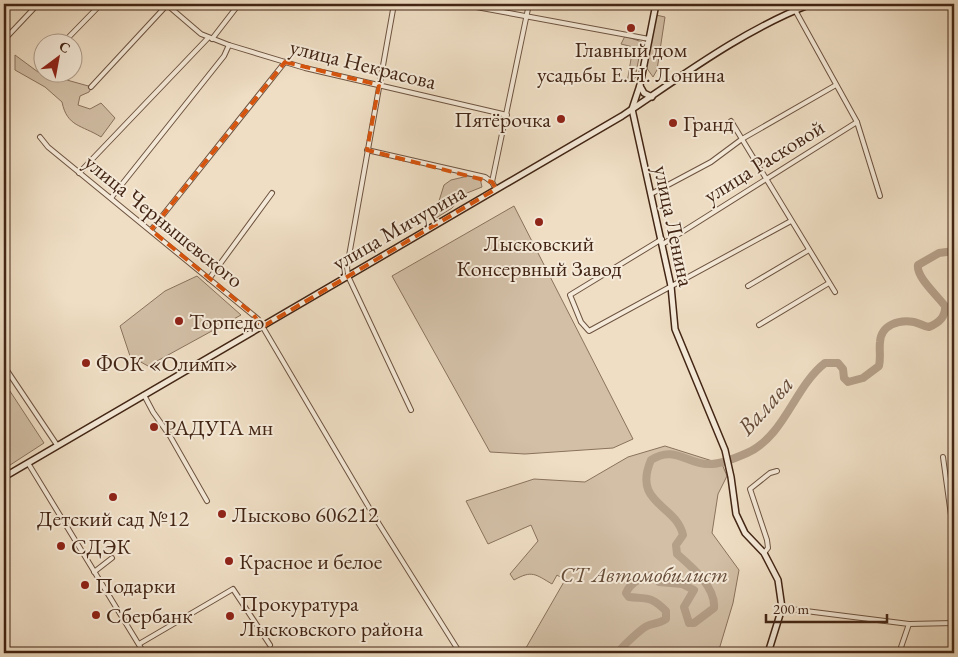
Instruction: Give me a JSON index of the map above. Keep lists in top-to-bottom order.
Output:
{
  "streets": {
    "main road": ["улица Ленина", "улица Мичурина"],
    "street": ["улица Некрасова", "улица Расковой", "улица Чернышевского"]
  },
  "crossings": [
    ["улица Расковой", "улица Ленина"],
    ["улица Чернышевского", "улица Мичурина"],
    ["улица Ленина", "улица Мичурина"]
  ],
  "water": ["Валава"],
  "parks": ["СТ Автомобилист"],
  "places": [
    "Главный дом усадьбы Е.Н. Лонина",
    "Пятёрочка",
    "Гранд",
    "Лысковский Консервный Завод",
    "Торпедо",
    "ФОК «Олимп»",
    "РАДУГА мн",
    "Детский сад №12",
    "Лысково 606212",
    "СДЭК",
    "Красное и белое",
    "Подарки",
    "Сбербанк",
    "Прокуратура Лысковского района"
  ],
  "scale_bar": "200 m",
  "north": "top right"
}
